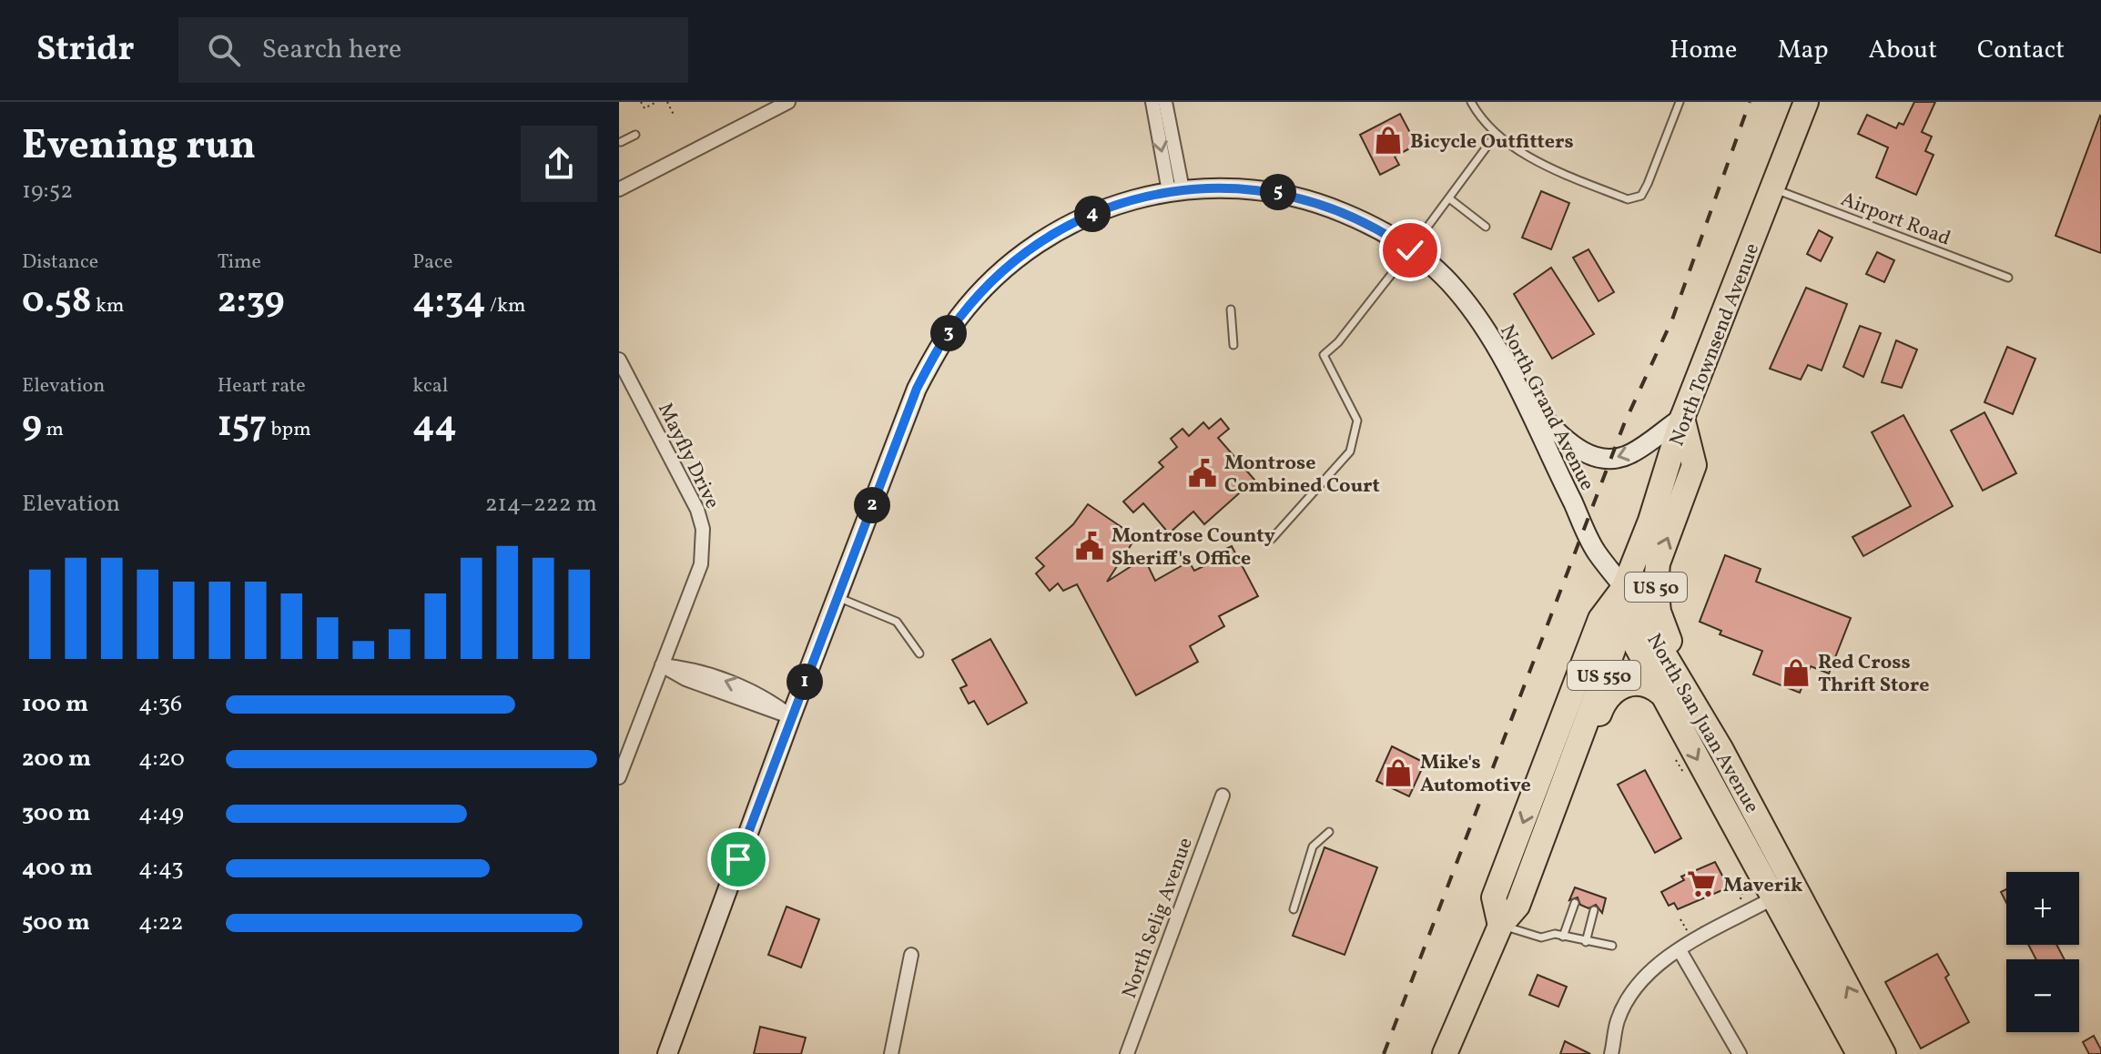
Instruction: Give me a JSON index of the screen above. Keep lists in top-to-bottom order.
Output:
{
  "streets": {
    "highway": [
      "North Townsend Avenue",
      "US 50",
      "US 550",
      "North San Juan Avenue"
    ],
    "street": ["North Grand Avenue", "Mayfly Drive", "North Selig Avenue"],
    "lane": ["Airport Road"]
  },
  "crossings": [
    ["Airport Road", "North Townsend Avenue"],
    ["North Townsend Avenue", "North Grand Avenue"],
    ["North Townsend Avenue", "US 50"],
    ["North Townsend Avenue", "North San Juan Avenue"],
    ["North Grand Avenue", "North San Juan Avenue"],
    ["US 50", "North San Juan Avenue"]
  ],
  "places": {
    "shop": ["Bicycle Outfitters", "Red Cross Thrift Store", "Mike's Automotive"],
    "public building": ["Montrose Combined Court", "Montrose County Sheriff's Office"],
    "supermarket": ["Maverik"]
  },
  "page": {
    "header": "Stridr",
    "search": "Search here",
    "nav": [
      "Home",
      "Map",
      "About",
      "Contact"
    ],
    "heading": ["Evening run", "19:52"],
    "pins": [
      "5",
      "4",
      "3",
      "2",
      "1"
    ],
    "stats": [
      ["Distance", "0.58 km"],
      ["Time", "2:39"],
      ["Pace", "4:34 /km"],
      ["Elevation", "9 m"],
      ["Heart rate", "157 bpm"],
      ["kcal", "44"]
    ],
    "chart": ["Elevation", "214–222 m"],
    "list": [
      {
        "name": "100 m",
        "note": "4:36"
      },
      {
        "name": "200 m",
        "note": "4:20"
      },
      {
        "name": "300 m",
        "note": "4:49"
      },
      {
        "name": "400 m",
        "note": "4:43"
      },
      {
        "name": "500 m",
        "note": "4:22"
      }
    ],
    "map_buttons": ["+", "−"]
  }
}
